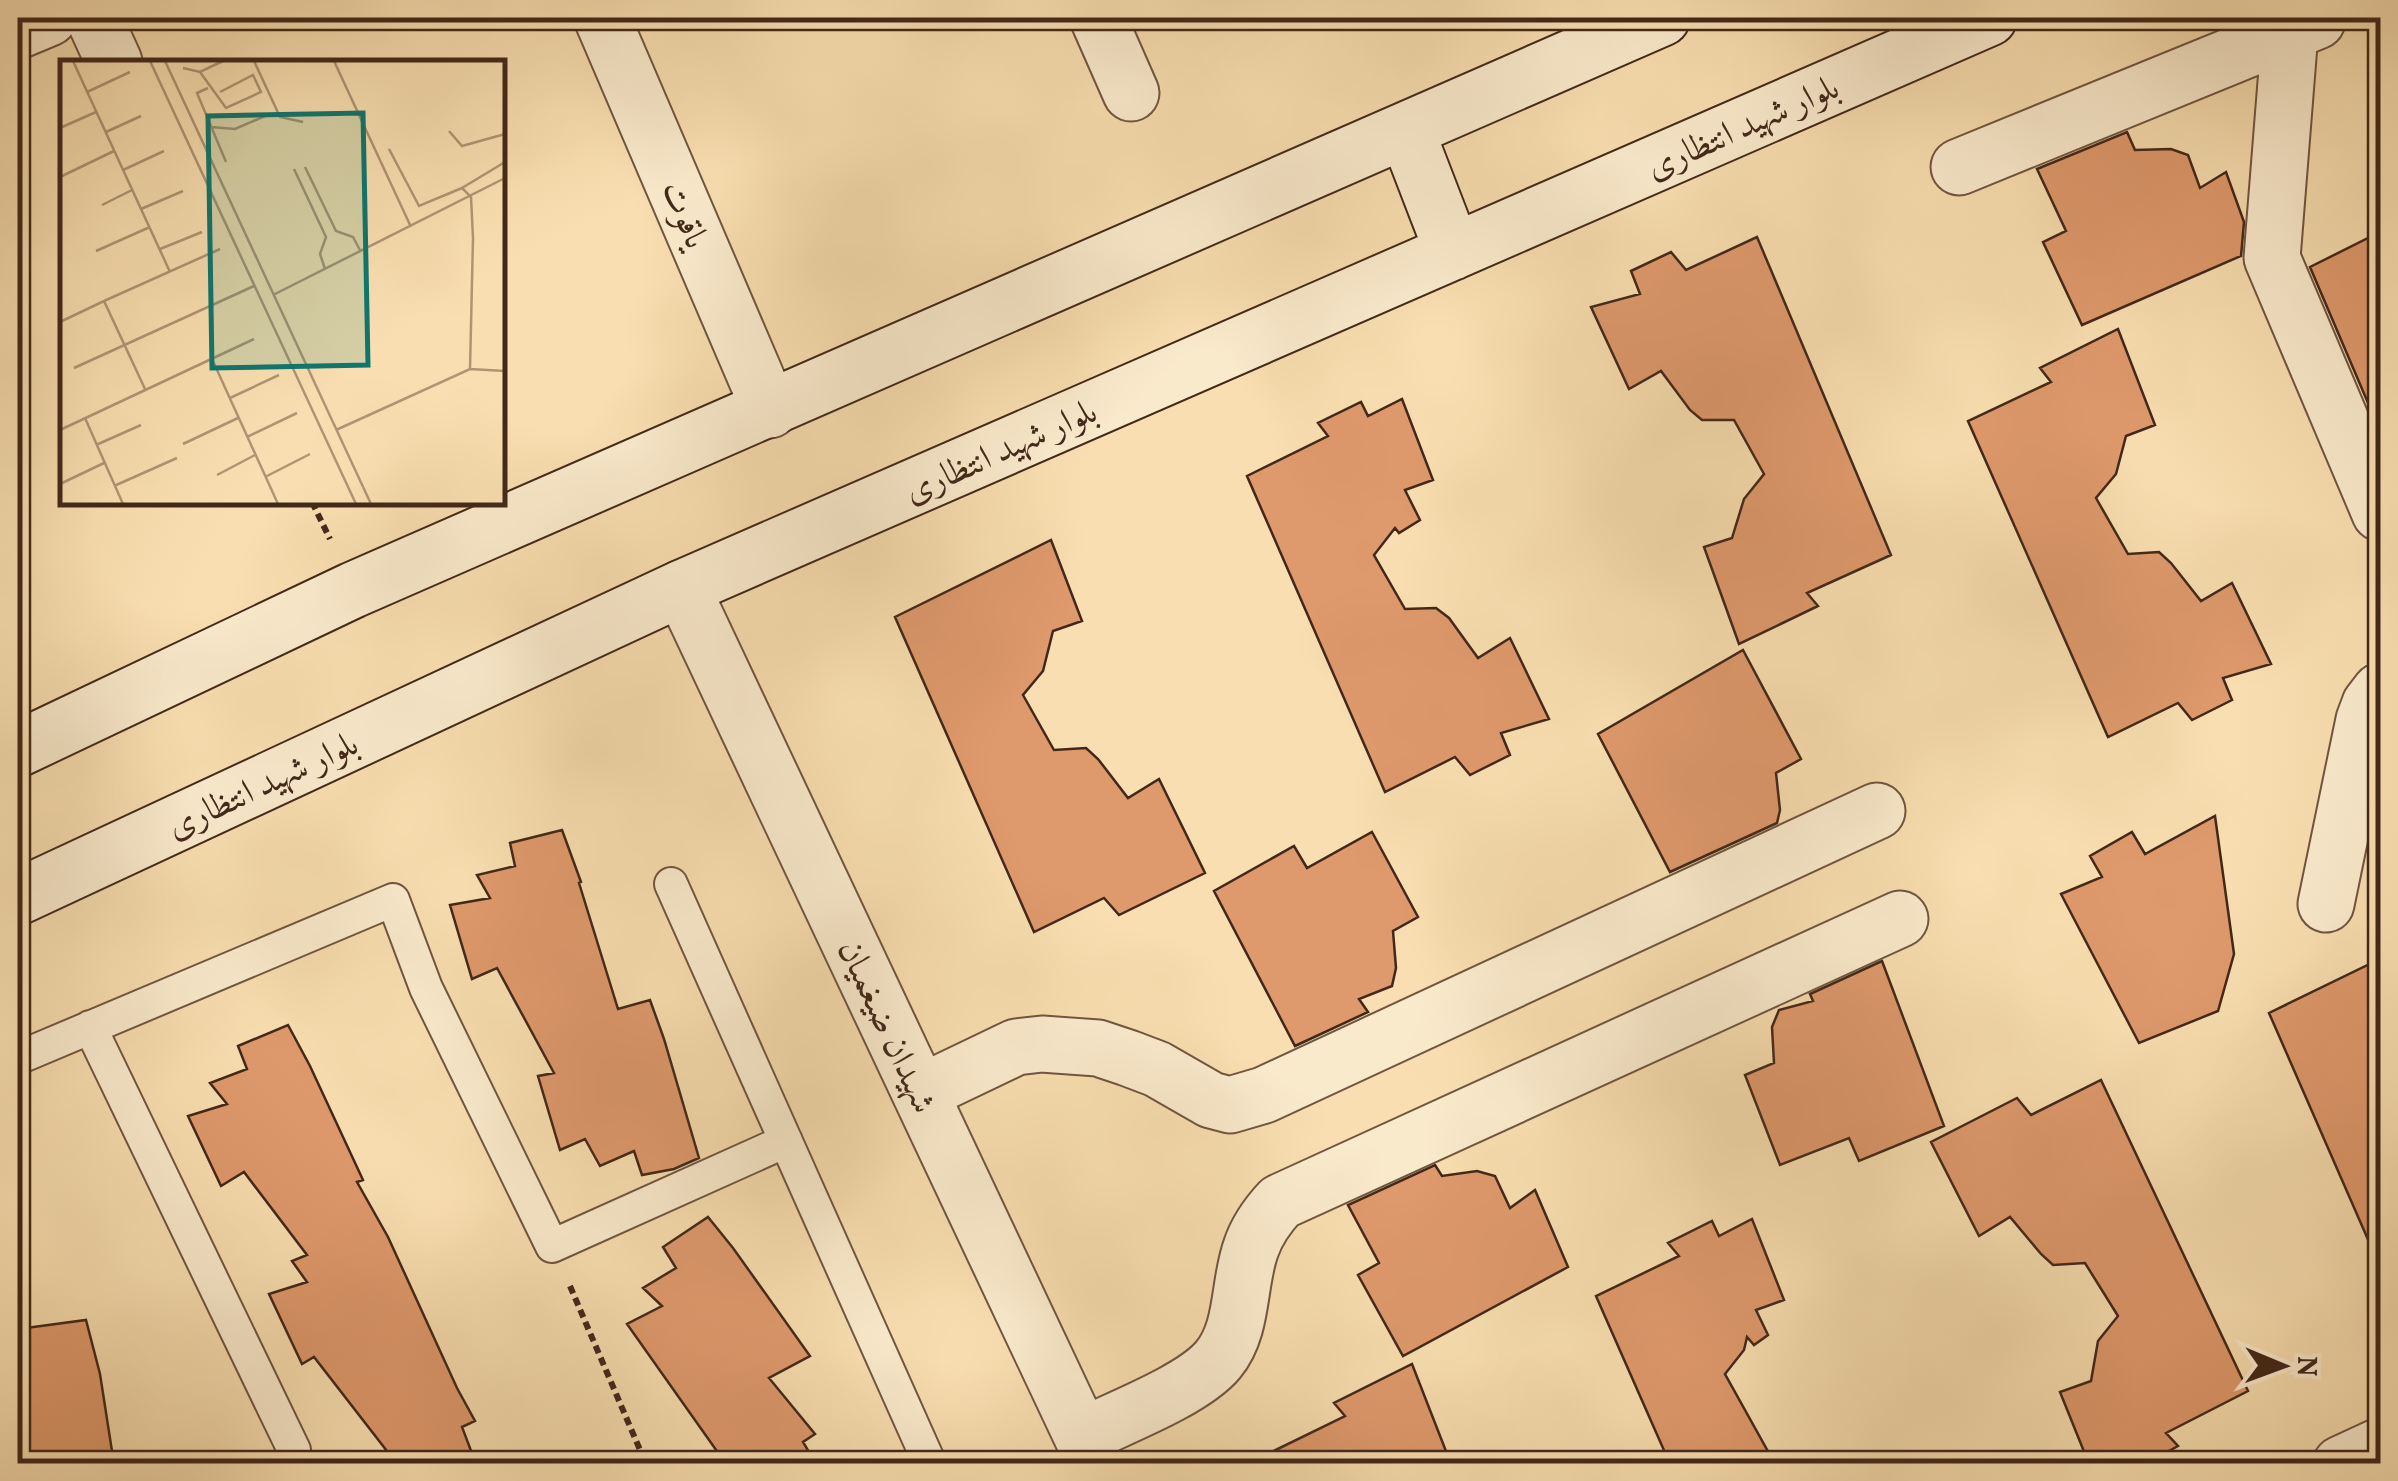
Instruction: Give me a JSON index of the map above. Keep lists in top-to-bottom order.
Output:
{
  "streets": {
    "street": ["بلوار شهید انتظاری", "یاقوت", "شهیدان ضیغمیان"]
  },
  "crossings": [
    ["بلوار شهید انتظاری", "شهیدان ضیغمیان"]
  ],
  "north": "right"
}
